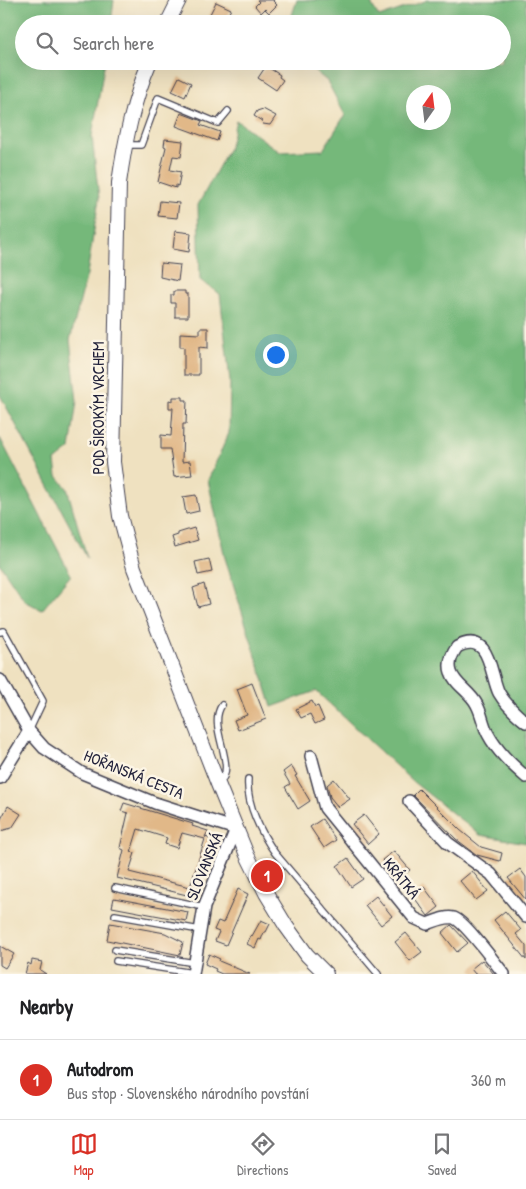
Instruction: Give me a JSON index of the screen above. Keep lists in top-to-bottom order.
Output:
{
  "streets": {
    "street": [
      "POD ŠIROKÝM VRCHEM",
      "HOŘANSKÁ CESTA",
      "SLOVANSKÁ",
      "KRÁTKÁ"
    ]
  },
  "crossings": [
    ["POD ŠIROKÝM VRCHEM", "HOŘANSKÁ CESTA"],
    ["POD ŠIROKÝM VRCHEM", "SLOVANSKÁ"],
    ["HOŘANSKÁ CESTA", "SLOVANSKÁ"]
  ],
  "north": "top",
  "page": {
    "search": "Search here",
    "pins": "1",
    "heading": "Nearby",
    "list": [
      {
        "mark": "1",
        "name": "Autodrom",
        "note": "Bus stop · Slovenského národního povstání",
        "value": "360 m"
      }
    ],
    "nav": ["Map", "Directions", "Saved"]
  }
}
